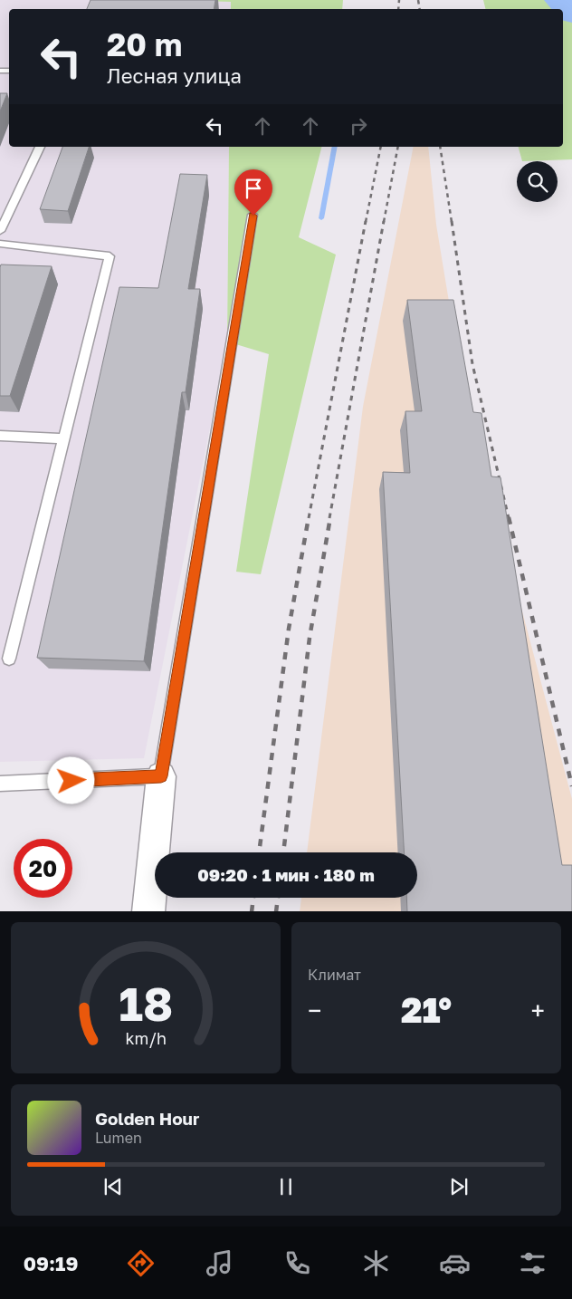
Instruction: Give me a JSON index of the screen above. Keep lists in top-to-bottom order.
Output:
{
  "page": {
    "turn": ["20 m", "Лесная улица"],
    "limit": "20",
    "trip": "09:20 · 1 мин · 180 m",
    "tile": "Климат",
    "heat": ["−", "21°", "+"],
    "song": ["Golden Hour", "Lumen"],
    "tabs": "09:19",
    "gauge": ["18", "km/h"]
  }
}
